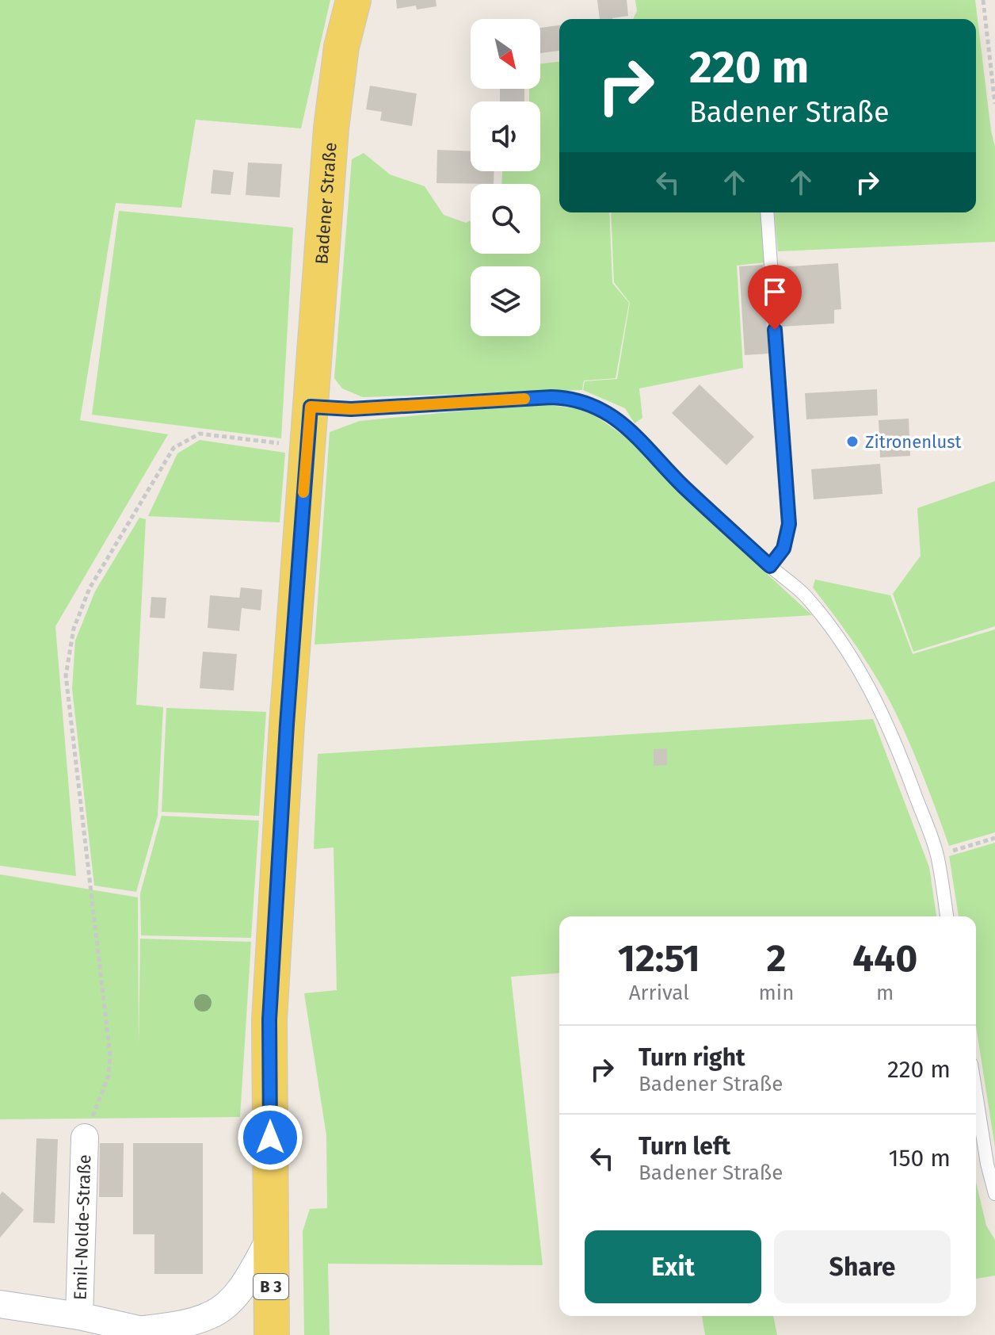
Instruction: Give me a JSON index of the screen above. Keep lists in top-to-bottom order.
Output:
{
  "streets": {
    "main road": ["Badener Straße", "B 3"],
    "street": ["Emil-Nolde-Straße"]
  },
  "places": ["Zitronenlust"],
  "north": "bottom right",
  "page": {
    "turn": ["220 m", "Badener Straße"],
    "eta": [
      "12:51",
      "Arrival",
      "2",
      "min",
      "440",
      "m"
    ],
    "list": [
      {
        "name": "Turn right",
        "note": "Badener Straße",
        "value": "220 m"
      },
      {
        "name": "Turn left",
        "note": "Badener Straße",
        "value": "150 m"
      }
    ],
    "buttons": ["Exit", "Share"]
  }
}
